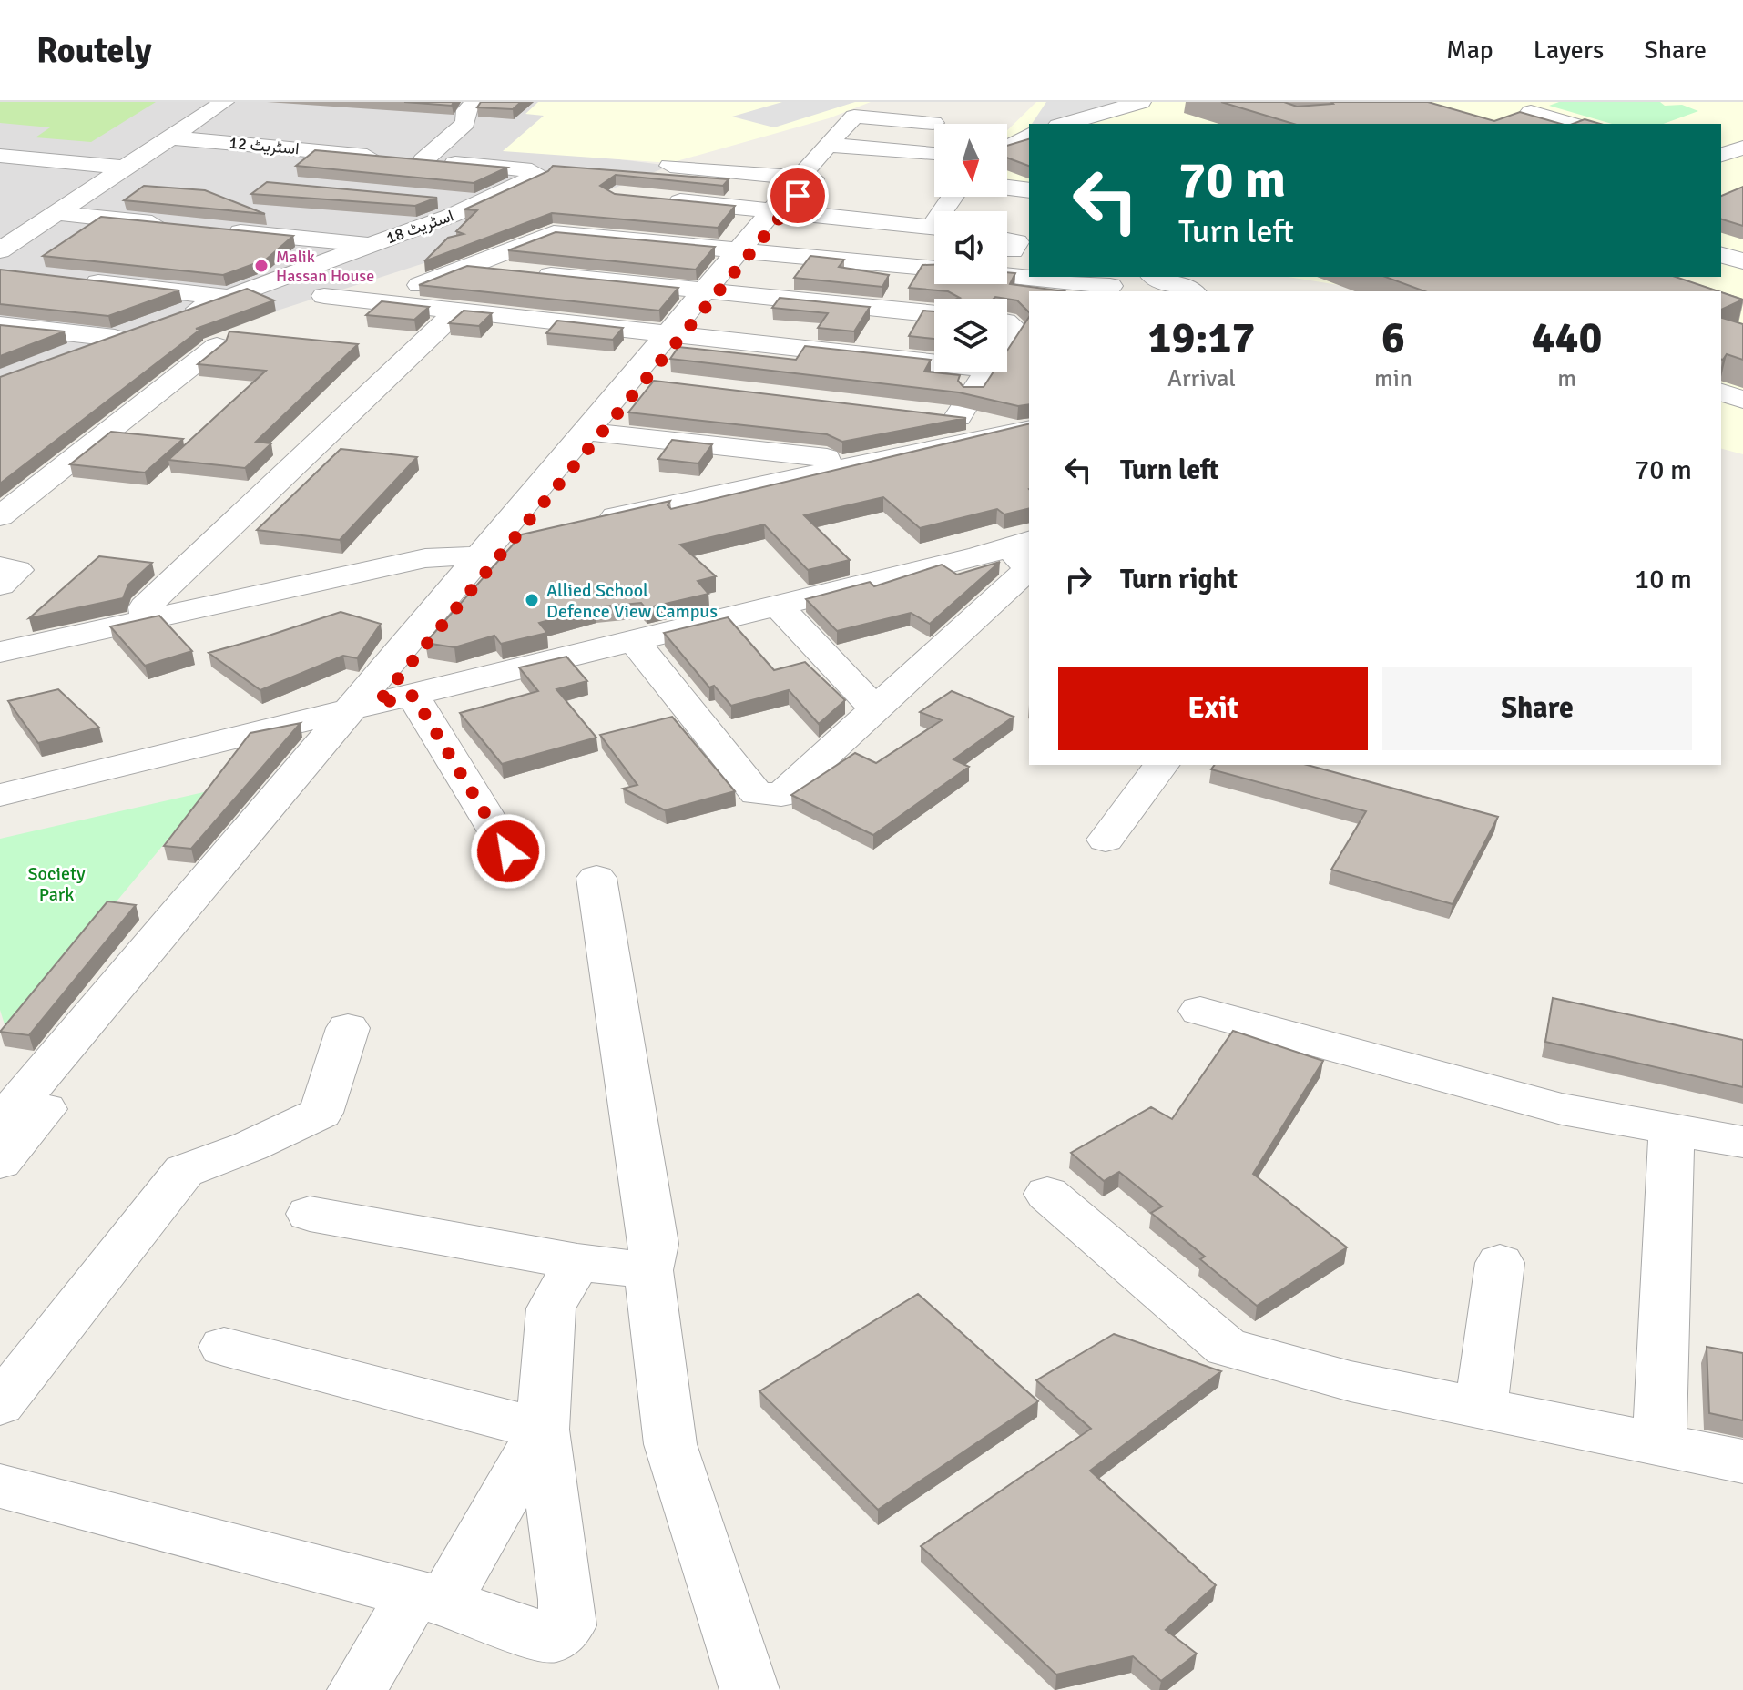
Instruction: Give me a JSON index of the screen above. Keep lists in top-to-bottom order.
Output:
{
  "streets": {
    "street": ["اسٹریٹ 12", "اسٹریٹ 18"]
  },
  "crossings": [
    ["اسٹریٹ 12", "اسٹریٹ 18"]
  ],
  "parks": ["Society Park"],
  "places": ["Malik Hassan House", "Allied School Defence View Campus"],
  "north": "bottom",
  "page": {
    "header": "Routely",
    "nav": ["Map", "Layers", "Share"],
    "turn": ["70 m", "Turn left"],
    "eta": [
      "19:17",
      "Arrival",
      "6",
      "min",
      "440",
      "m"
    ],
    "list": [
      {
        "name": "Turn left",
        "value": "70 m"
      },
      {
        "name": "Turn right",
        "value": "10 m"
      }
    ],
    "buttons": ["Exit", "Share"]
  }
}
